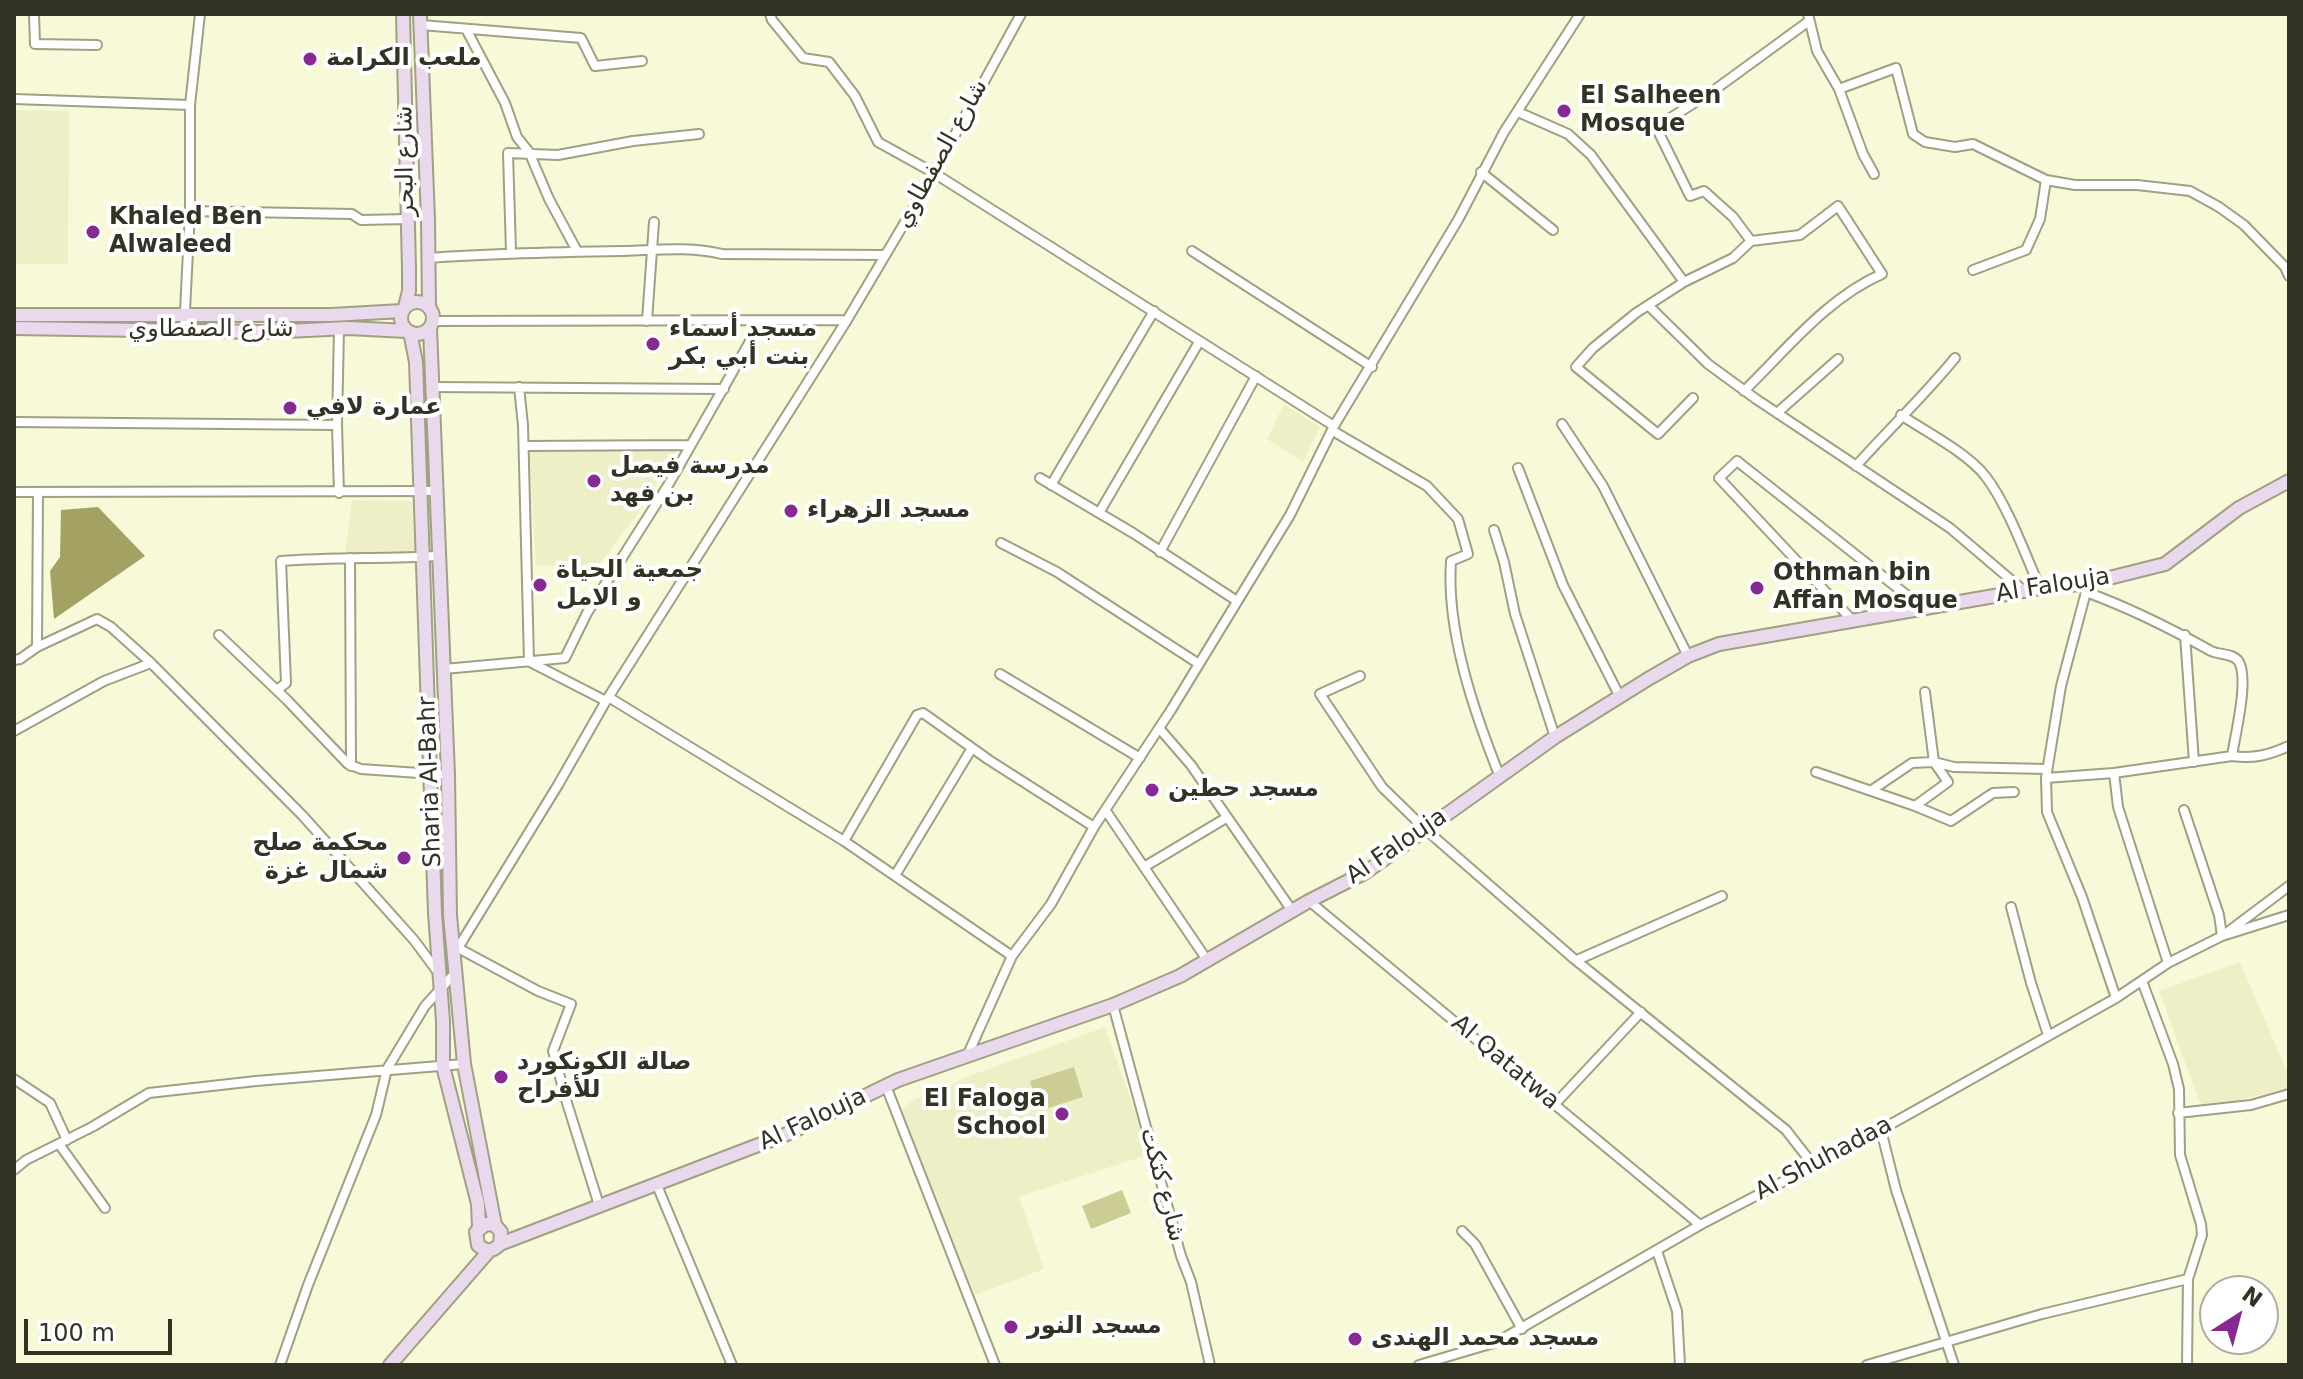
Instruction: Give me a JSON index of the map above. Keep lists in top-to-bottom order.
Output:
{
  "streets": {
    "main road": [
      "شارع الصفطاوي",
      "شارع البحر",
      "Al Falouja",
      "Sharia Al-Bahr"
    ],
    "street": ["Al Qatatwa", "Al Shuhadaa", "شارع كتكت"]
  },
  "crossings": [
    ["شارع الصفطاوي", "شارع البحر"],
    ["شارع الصفطاوي", "Sharia Al-Bahr"],
    ["شارع البحر", "Sharia Al-Bahr"],
    ["Al Falouja", "Sharia Al-Bahr"],
    ["Al Falouja", "Al Qatatwa"],
    ["Al Falouja", "شارع كتكت"],
    ["Al Qatatwa", "Al Shuhadaa"]
  ],
  "places": [
    "ملعب الكرامة",
    "El Salheen Mosque",
    "Khaled Ben Alwaleed",
    "مسجد أسماء بنت أبي بكر",
    "عمارة لافي",
    "مدرسة فيصل بن فهد",
    "مسجد الزهراء",
    "جمعية الحياة و الامل",
    "Othman bin Affan Mosque",
    "مسجد حطين",
    "محكمة صلح شمال غزة",
    "صالة الكونكورد للأفراح",
    "El Faloga School",
    "مسجد النور",
    "مسجد محمد الهندى"
  ],
  "scale_bar": "100 m",
  "north": "top right"
}
